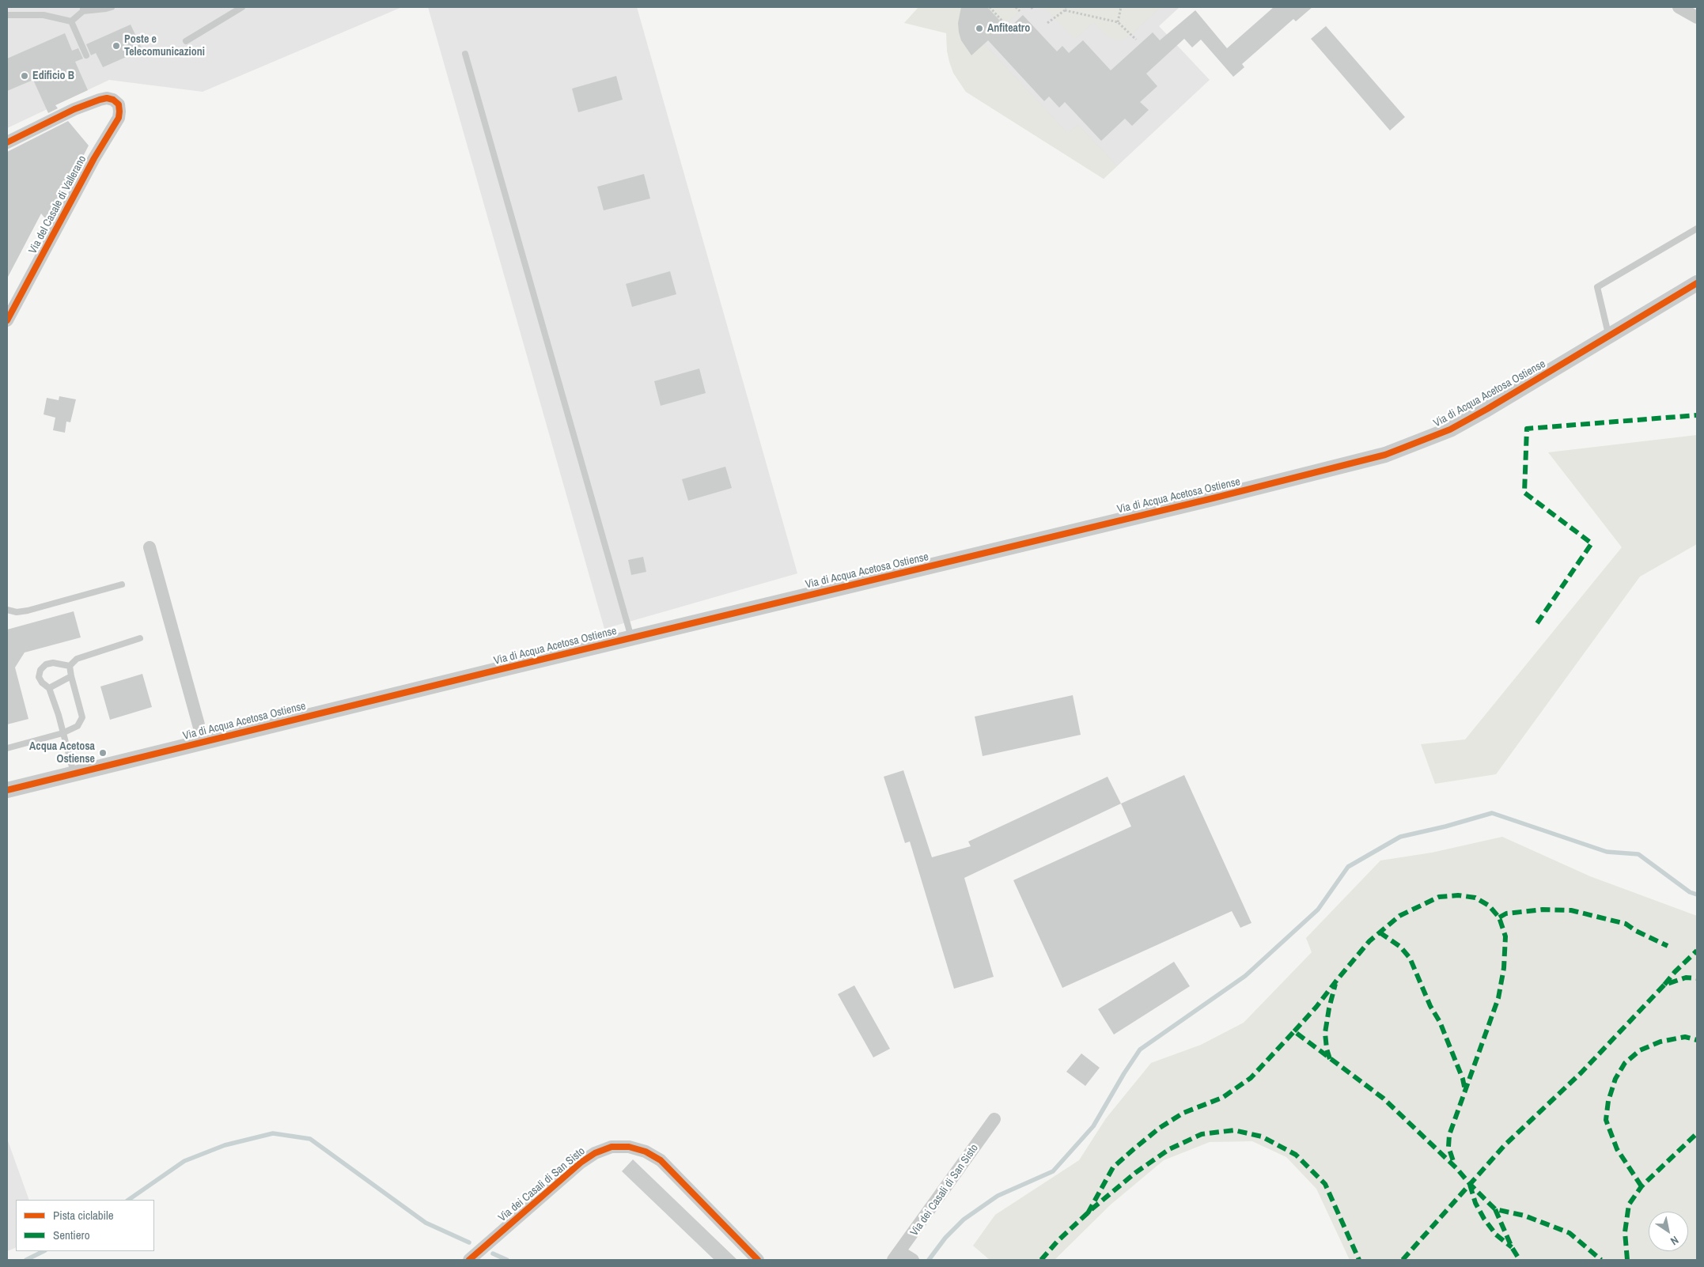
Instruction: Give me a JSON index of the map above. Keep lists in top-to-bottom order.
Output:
{
  "streets": {
    "street": ["Via del Casale di Vallerano", "Via di Acqua Acetosa Ostiense", "Via dei Casali di San Sisto"]
  },
  "places": [
    "Anfiteatro",
    "Poste e Telecomunicazioni",
    "Edificio B",
    "Acqua Acetosa Ostiense"
  ],
  "legend": ["Pista ciclabile", "Sentiero"],
  "north": "bottom right"
}
